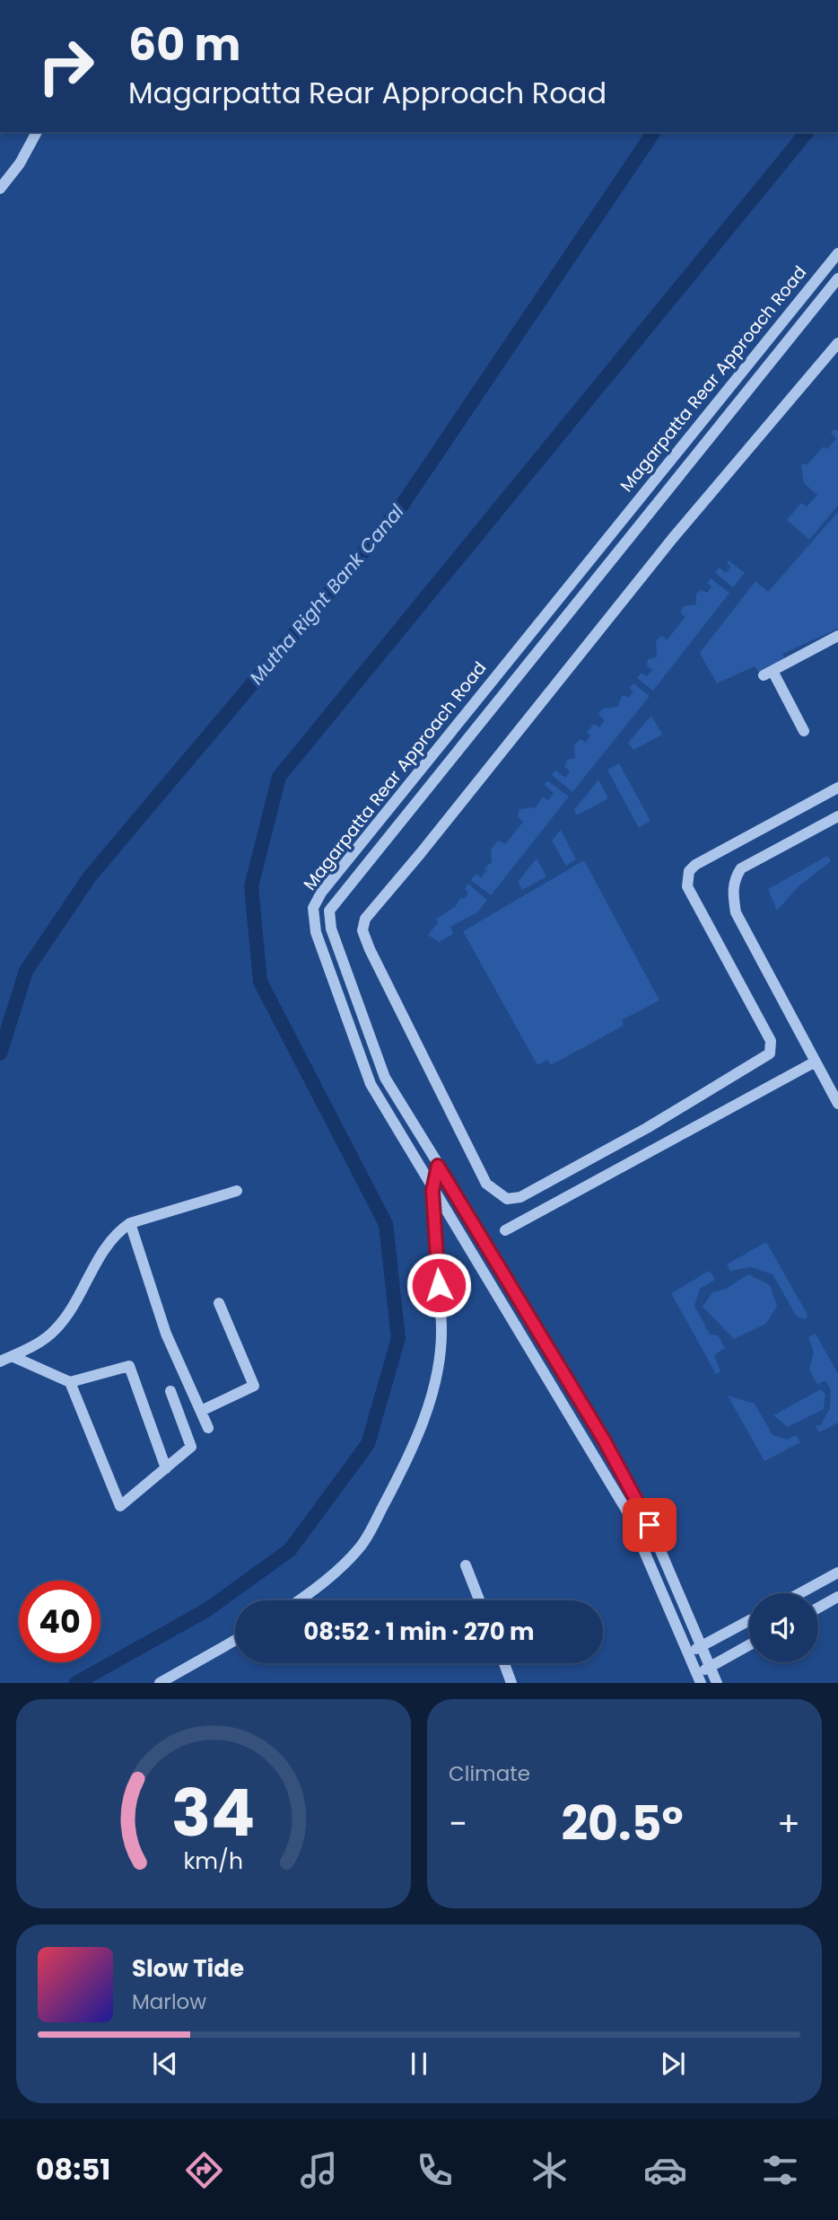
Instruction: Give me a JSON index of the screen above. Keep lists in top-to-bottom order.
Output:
{
  "streets": {
    "street": ["Magarpatta Rear Approach Road"]
  },
  "water": ["Mutha Right Bank Canal"],
  "page": {
    "turn": ["60 m", "Magarpatta Rear Approach Road"],
    "limit": "40",
    "trip": "08:52 · 1 min · 270 m",
    "tile": "Climate",
    "heat": ["−", "20.5°", "+"],
    "song": ["Slow Tide", "Marlow"],
    "tabs": "08:51",
    "gauge": ["34", "km/h"]
  }
}
